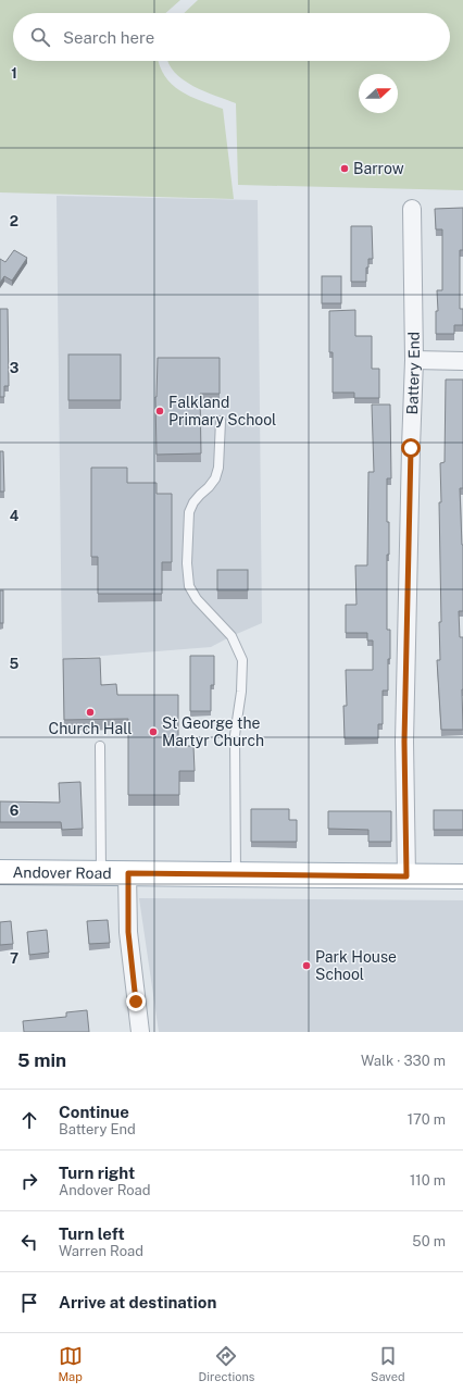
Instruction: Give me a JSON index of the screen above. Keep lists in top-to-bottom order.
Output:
{
  "streets": {
    "main road": ["Andover Road"],
    "street": ["Battery End"]
  },
  "crossings": [
    ["Battery End", "Andover Road"]
  ],
  "places": [
    "Barrow",
    "Falkland Primary School",
    "Church Hall",
    "St George the Martyr Church",
    "Park House School"
  ],
  "north": "right",
  "page": {
    "search": "Search here",
    "heading": ["5 min", "Walk · 330 m"],
    "list": [
      ["Continue", "Battery End", "170 m"],
      ["Turn right", "Andover Road", "110 m"],
      ["Turn left", "Warren Road", "50 m"],
      "Arrive at destination"
    ],
    "nav": ["Map", "Directions", "Saved"]
  },
  "grid": {
    "rows": [
      "1",
      "2",
      "3",
      "4",
      "5",
      "6",
      "7"
    ]
  }
}
